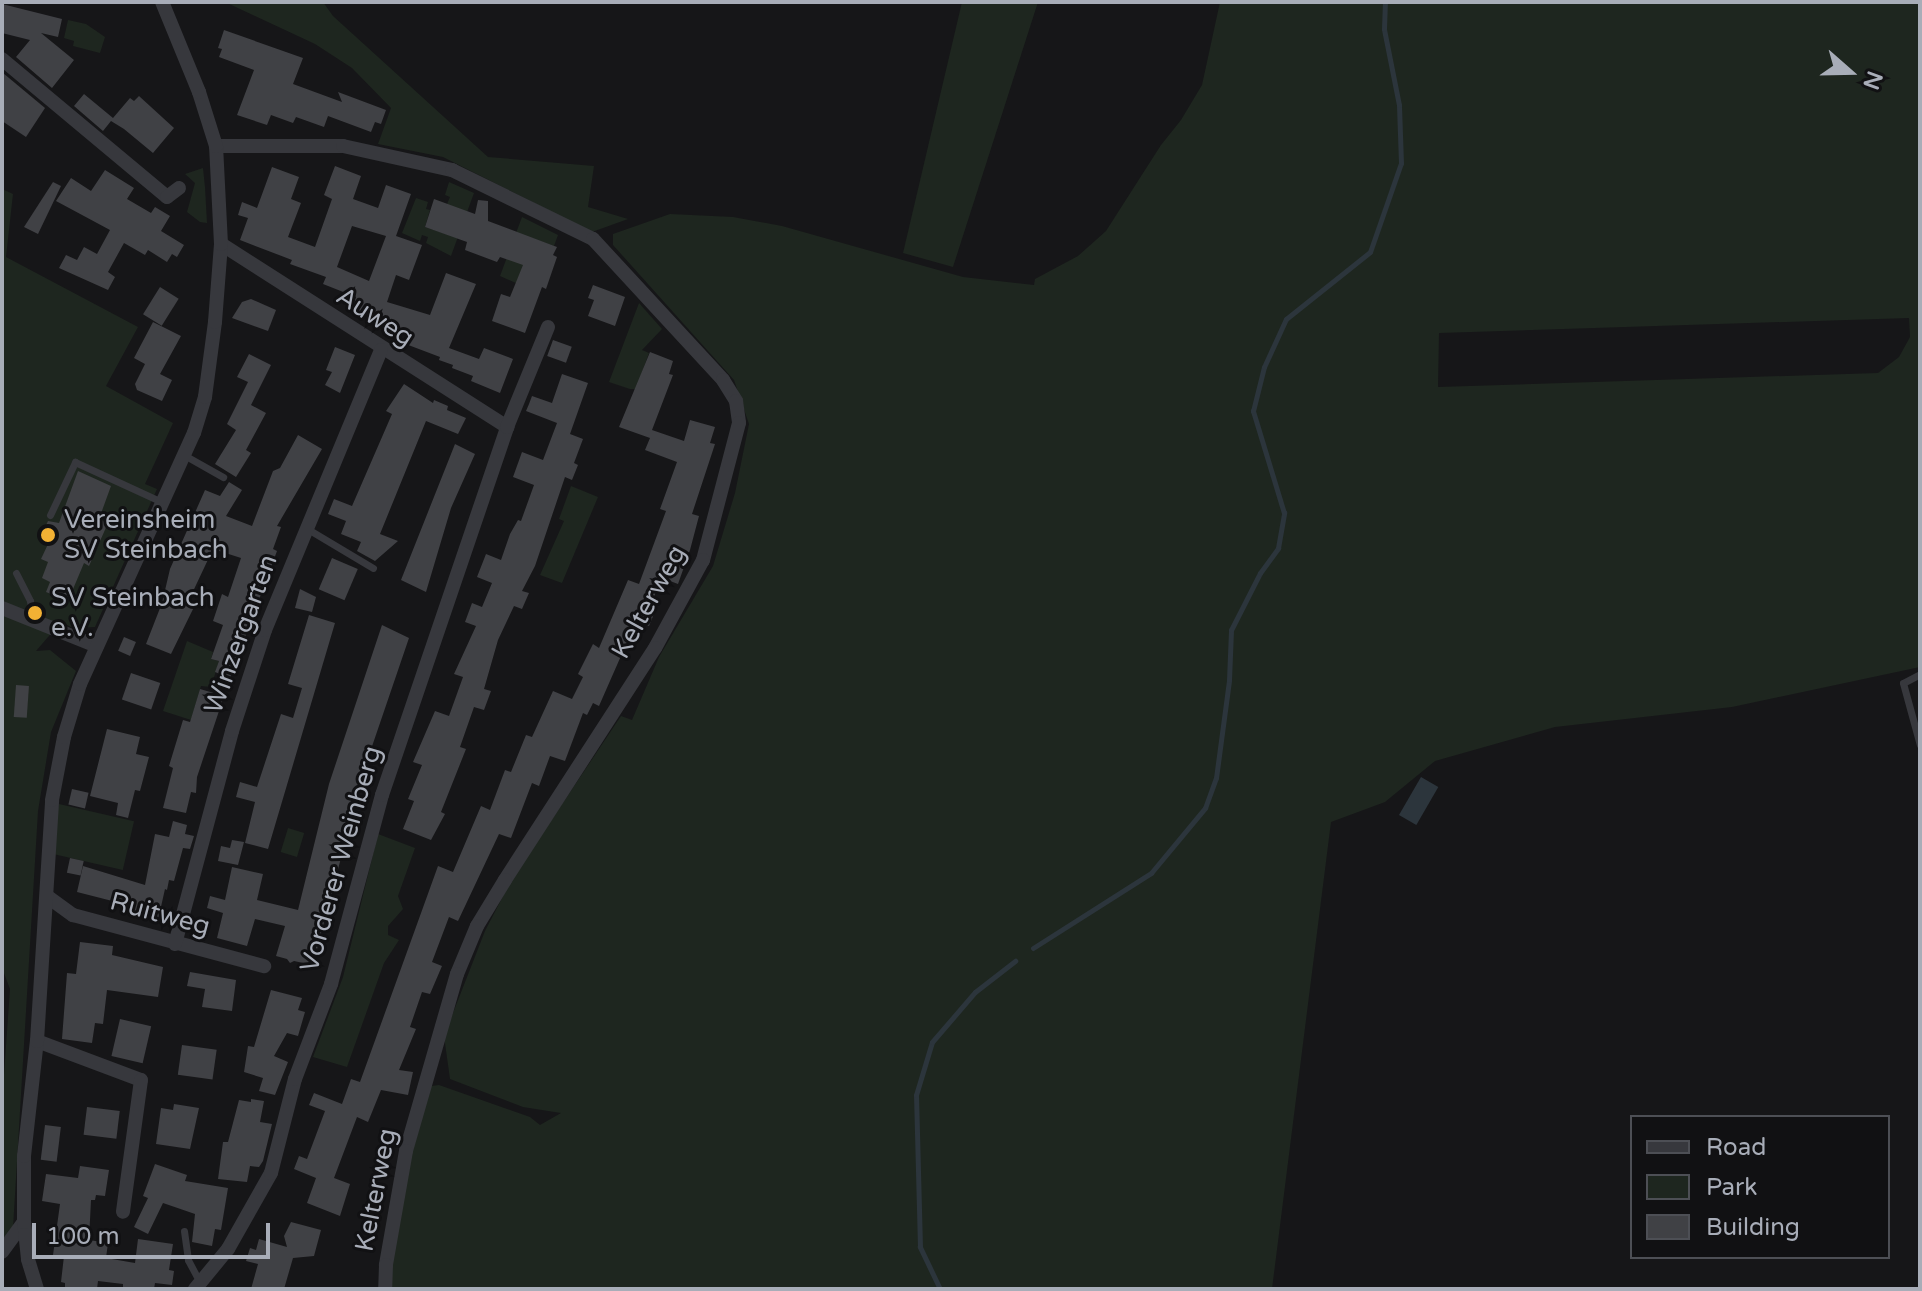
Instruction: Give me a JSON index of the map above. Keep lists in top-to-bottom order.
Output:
{
  "streets": {
    "street": [
      "Auweg",
      "Kelterweg",
      "Winzergarten",
      "Vorderer Weinberg",
      "Ruitweg"
    ]
  },
  "crossings": [
    ["Auweg", "Winzergarten"],
    ["Auweg", "Vorderer Weinberg"],
    ["Winzergarten", "Ruitweg"]
  ],
  "places": ["Vereinsheim SV Steinbach", "SV Steinbach e.V."],
  "legend": ["Road", "Park", "Building"],
  "scale_bar": "100 m",
  "north": "right"
}
